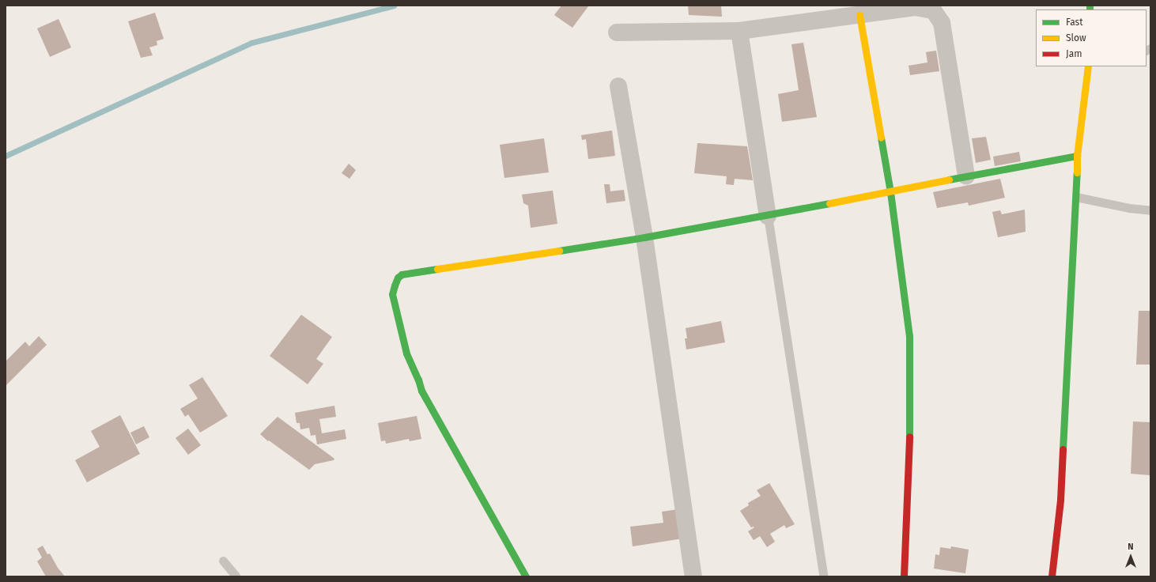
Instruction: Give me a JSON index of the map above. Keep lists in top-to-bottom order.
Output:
{
  "legend": ["Fast", "Slow", "Jam"],
  "north": "top"
}
